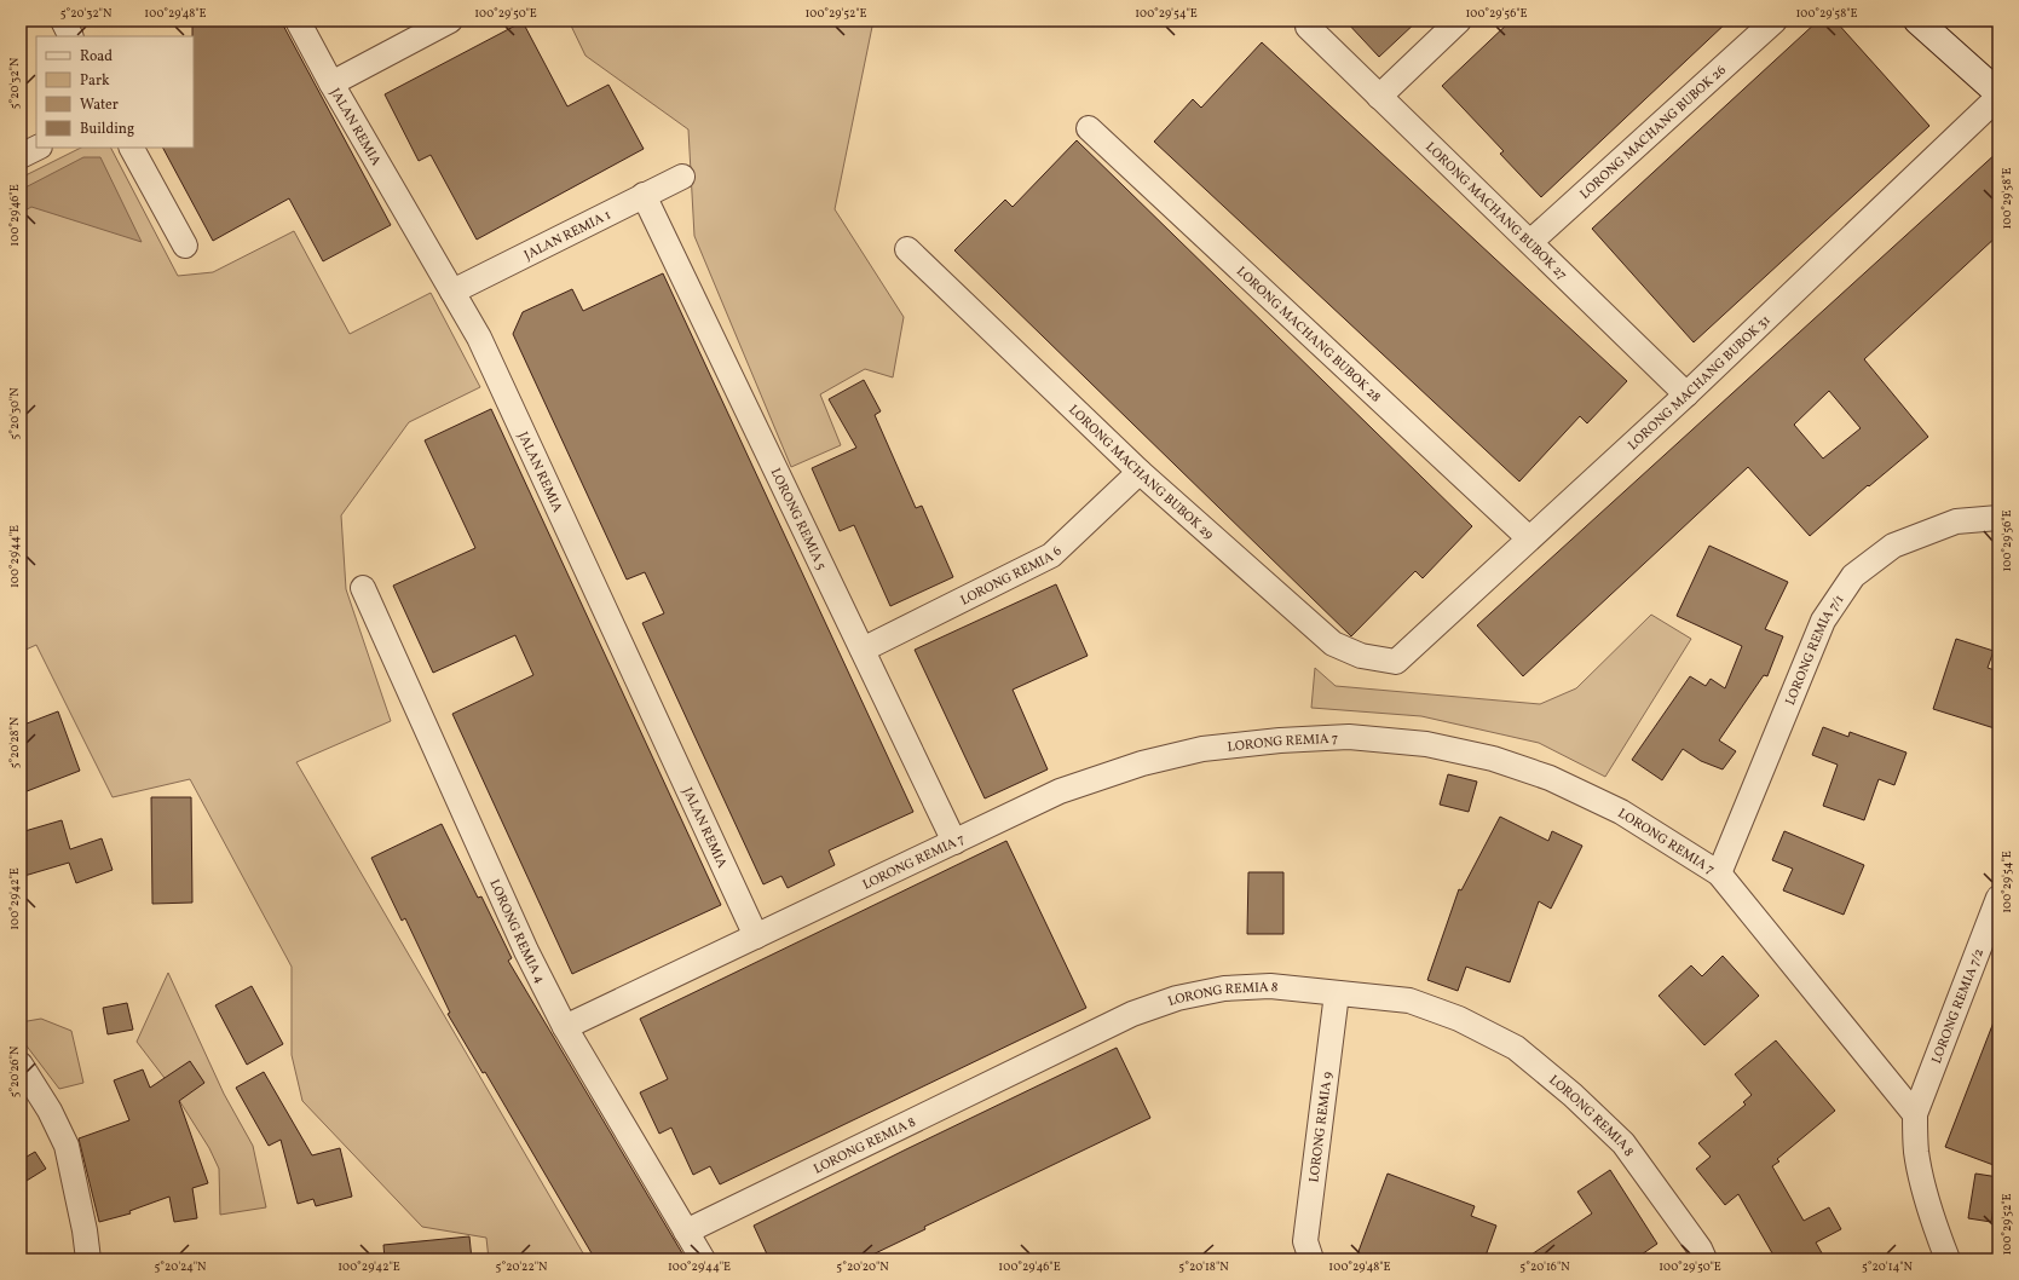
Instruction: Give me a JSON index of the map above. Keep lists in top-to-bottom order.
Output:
{
  "streets": {
    "street": [
      "JALAN REMIA",
      "LORONG MACHANG BUBOK 26",
      "LORONG MACHANG BUBOK 27",
      "JALAN REMIA 1",
      "LORONG MACHANG BUBOK 28",
      "LORONG MACHANG BUBOK 31",
      "LORONG MACHANG BUBOK 29",
      "LORONG REMIA 5",
      "LORONG REMIA 6",
      "LORONG REMIA 7/1",
      "LORONG REMIA 7",
      "LORONG REMIA 4",
      "LORONG REMIA 8",
      "LORONG REMIA 7/2",
      "LORONG REMIA 9"
    ]
  },
  "crossings": [
    ["JALAN REMIA", "JALAN REMIA 1"],
    ["JALAN REMIA", "LORONG REMIA 7"],
    ["LORONG MACHANG BUBOK 26", "LORONG MACHANG BUBOK 27"],
    ["LORONG MACHANG BUBOK 27", "LORONG MACHANG BUBOK 31"],
    ["JALAN REMIA 1", "LORONG REMIA 5"],
    ["LORONG MACHANG BUBOK 28", "LORONG MACHANG BUBOK 31"],
    ["LORONG MACHANG BUBOK 31", "LORONG MACHANG BUBOK 29"],
    ["LORONG MACHANG BUBOK 29", "LORONG REMIA 6"],
    ["LORONG REMIA 5", "LORONG REMIA 6"],
    ["LORONG REMIA 5", "LORONG REMIA 7"],
    ["LORONG REMIA 7/1", "LORONG REMIA 7"],
    ["LORONG REMIA 7", "LORONG REMIA 4"],
    ["LORONG REMIA 7", "LORONG REMIA 7/2"],
    ["LORONG REMIA 4", "LORONG REMIA 8"],
    ["LORONG REMIA 8", "LORONG REMIA 9"]
  ],
  "legend": [
    "Road",
    "Park",
    "Water",
    "Building"
  ],
  "coordinates": [
    "5°20'32\"N",
    "100°29'48\"E",
    "100°29'50\"E",
    "100°29'52\"E",
    "100°29'54\"E",
    "100°29'56\"E",
    "100°29'58\"E",
    "100°29'46\"E",
    "5°20'30\"N",
    "100°29'44\"E",
    "5°20'28\"N",
    "100°29'42\"E",
    "5°20'26\"N",
    "5°20'24\"N",
    "5°20'22\"N",
    "5°20'20\"N",
    "5°20'18\"N",
    "5°20'16\"N",
    "5°20'14\"N"
  ]
}
